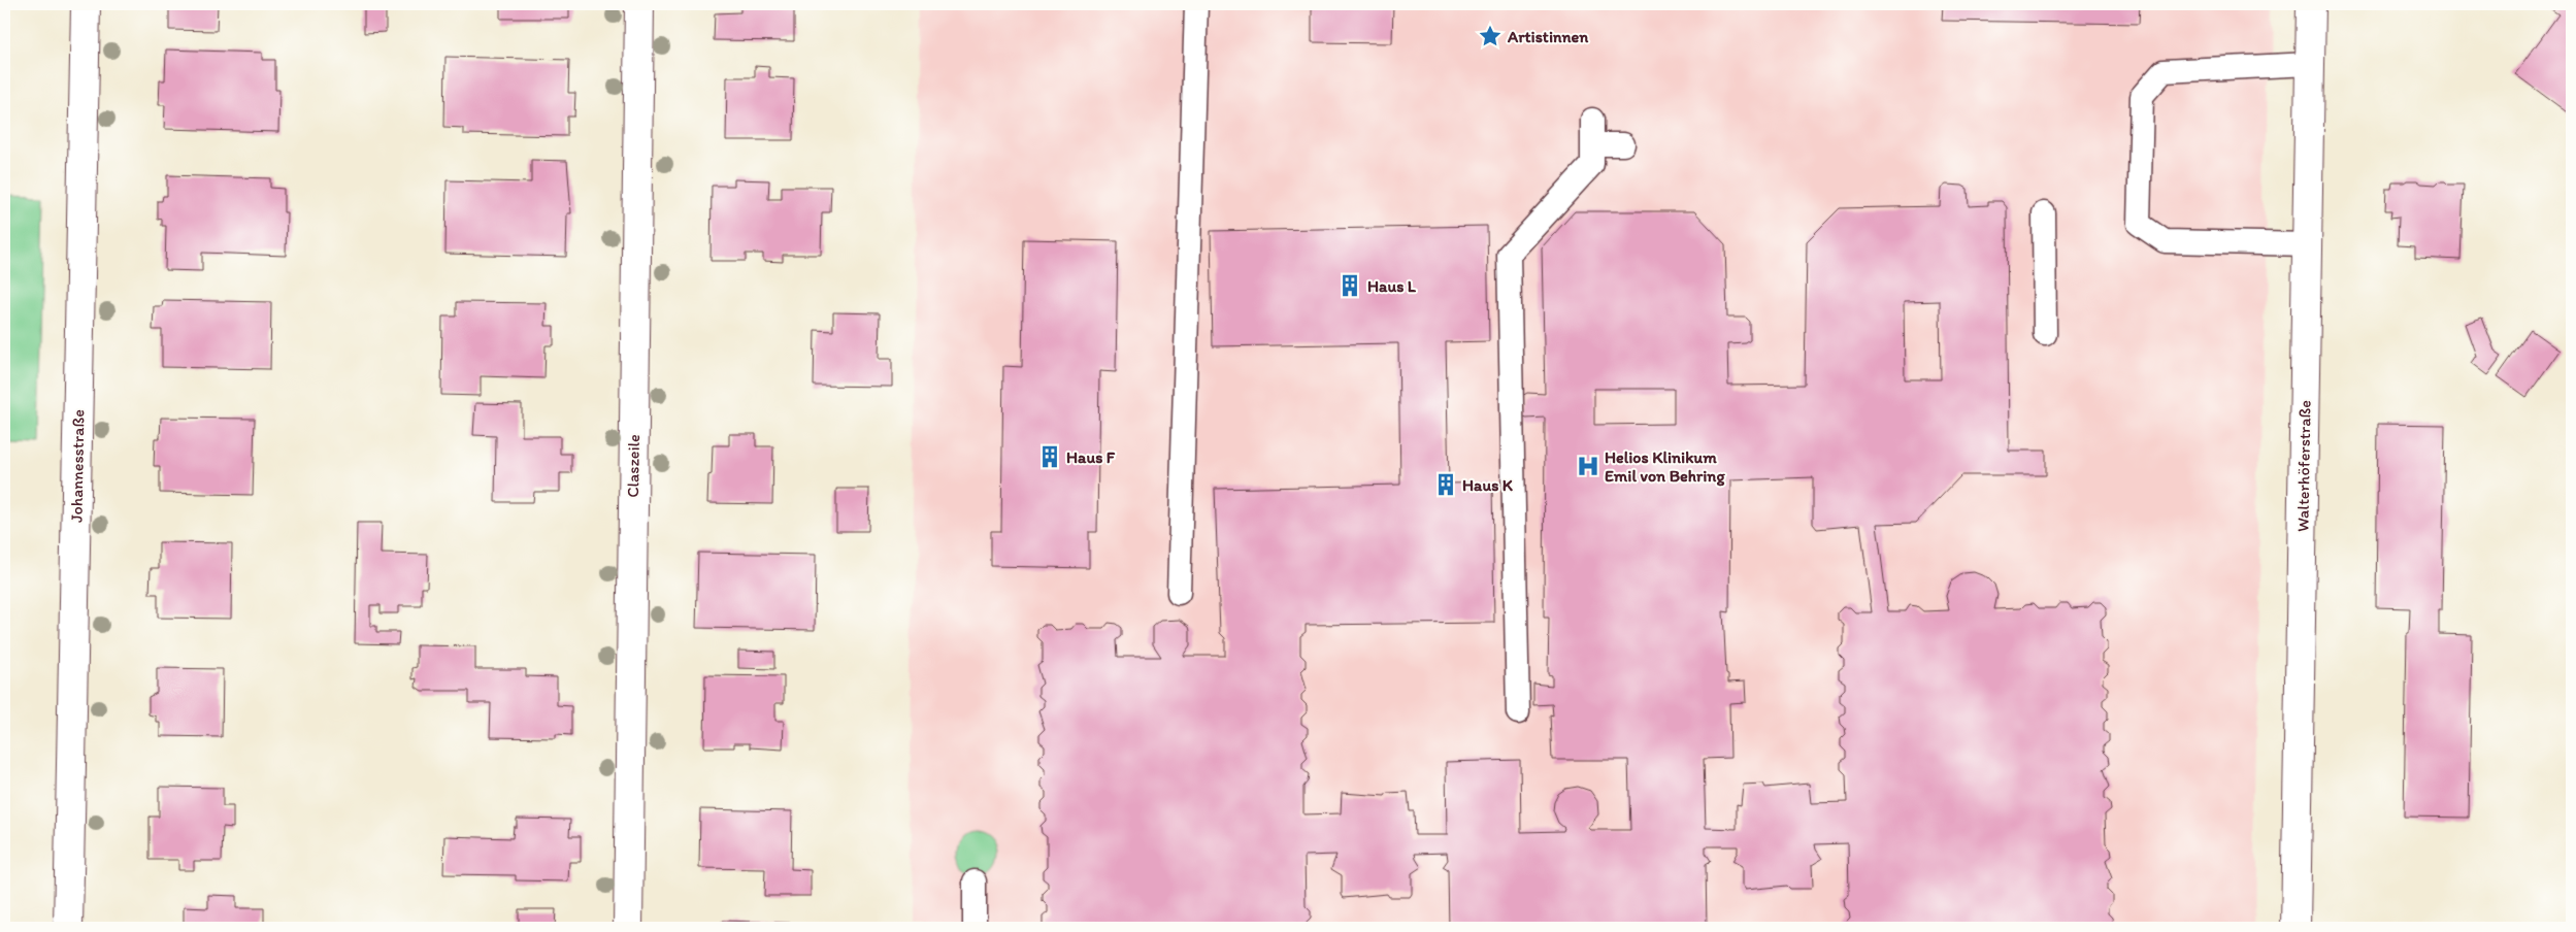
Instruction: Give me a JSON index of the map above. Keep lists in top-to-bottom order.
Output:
{
  "streets": {
    "street": ["Johannesstraße", "Claszeile", "Walterhöferstraße"]
  },
  "places": {
    "place": ["Artistinnen"],
    "building": ["Haus L", "Haus F", "Haus K"],
    "hospital": ["Helios Klinikum Emil von Behring"]
  }
}
